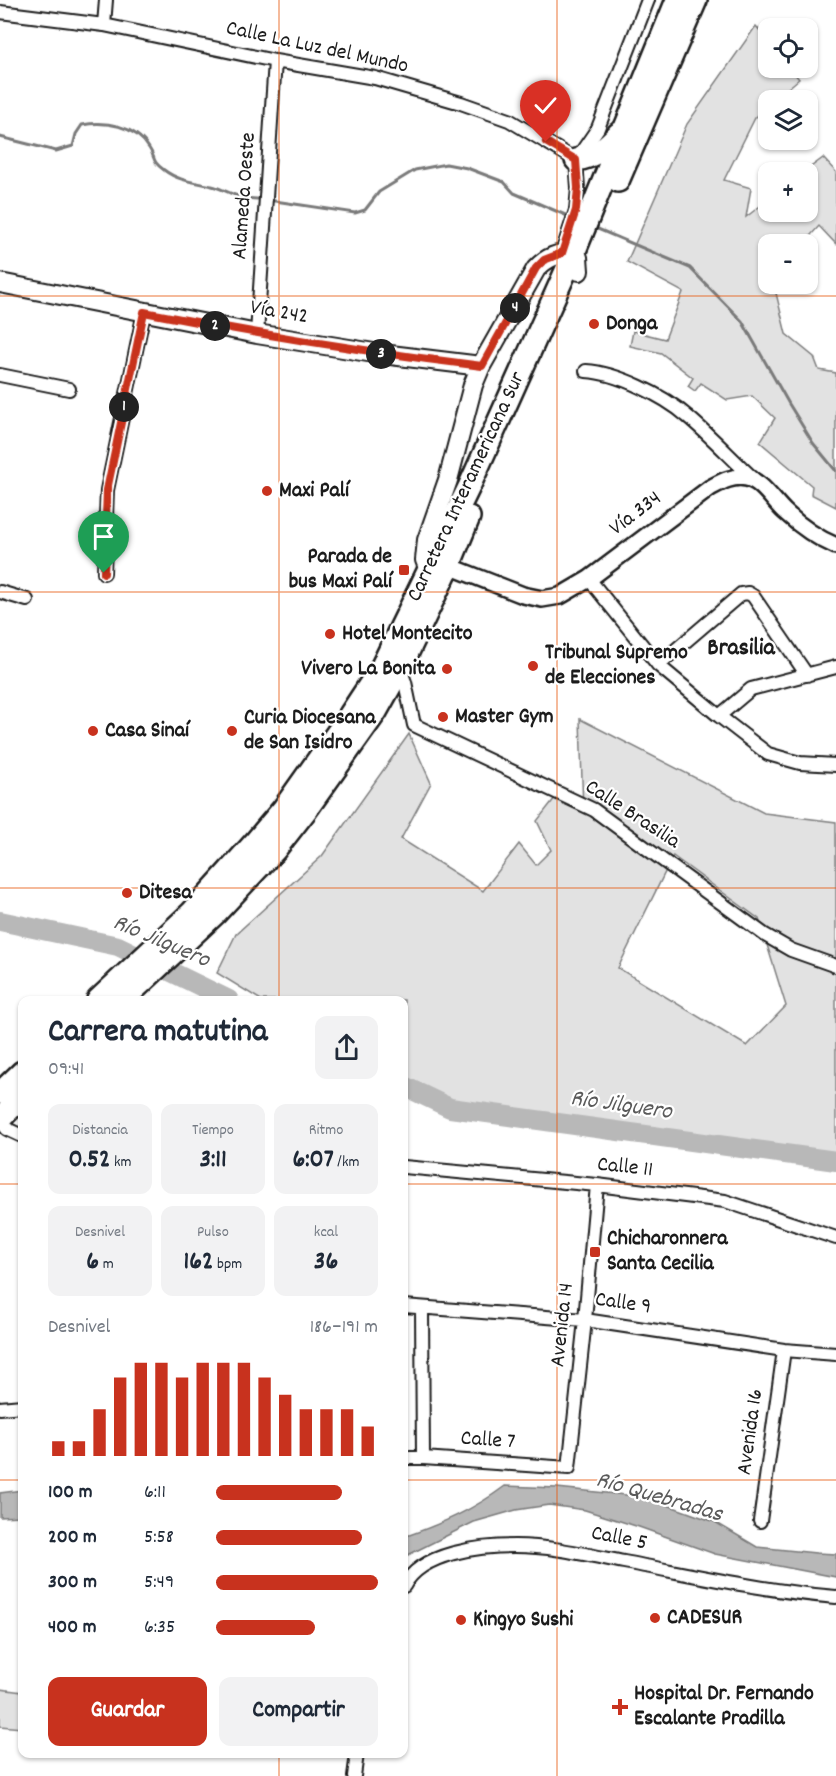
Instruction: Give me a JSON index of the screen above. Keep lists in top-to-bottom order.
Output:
{
  "streets": {
    "highway": ["Carretera Interamericana Sur"],
    "main road": ["Vía 242"],
    "street": [
      "Calle La Luz del Mundo",
      "Alameda Oeste",
      "Vía 334",
      "Calle Brasilia",
      "Calle 11",
      "Calle 9",
      "Avenida 14",
      "Avenida 16",
      "Calle 7",
      "Calle 5"
    ]
  },
  "crossings": [
    ["Calle La Luz del Mundo", "Alameda Oeste"],
    ["Alameda Oeste", "Vía 242"],
    ["Carretera Interamericana Sur", "Vía 334"],
    ["Carretera Interamericana Sur", "Calle Brasilia"],
    ["Calle 11", "Avenida 14"],
    ["Calle 9", "Avenida 14"],
    ["Calle 9", "Avenida 16"],
    ["Avenida 14", "Calle 7"]
  ],
  "districts": ["Brasilia"],
  "water": ["Río Jilguero", "Río Quebradas"],
  "places": {
    "other": [
      "Donga",
      "Maxi Palí",
      "Hotel Montecito",
      "Tribunal Supremo de Elecciones",
      "Vivero La Bonita",
      "Master Gym",
      "Casa Sinaí",
      "Curia Diocesana de San Isidro",
      "Ditesa",
      "CADESUR",
      "Kingyo Sushi"
    ],
    "transit": ["Parada de bus Maxi Palí", "Chicharonnera Santa Cecilia"],
    "health": ["Hospital Dr. Fernando Escalante Pradilla"]
  },
  "page": {
    "map_buttons": ["+", "−"],
    "pins": [
      "4",
      "2",
      "3",
      "1"
    ],
    "heading": ["Carrera matutina", "09:41"],
    "stats": [
      ["Distancia", "0.52 km"],
      ["Tiempo", "3:11"],
      ["Ritmo", "6:07 /km"],
      ["Desnivel", "6 m"],
      ["Pulso", "162 bpm"],
      ["kcal", "36"]
    ],
    "chart": ["Desnivel", "186–191 m"],
    "list": [
      {
        "name": "100 m",
        "note": "6:11"
      },
      {
        "name": "200 m",
        "note": "5:58"
      },
      {
        "name": "300 m",
        "note": "5:49"
      },
      {
        "name": "400 m",
        "note": "6:35"
      }
    ],
    "buttons": ["Guardar", "Compartir"]
  }
}
